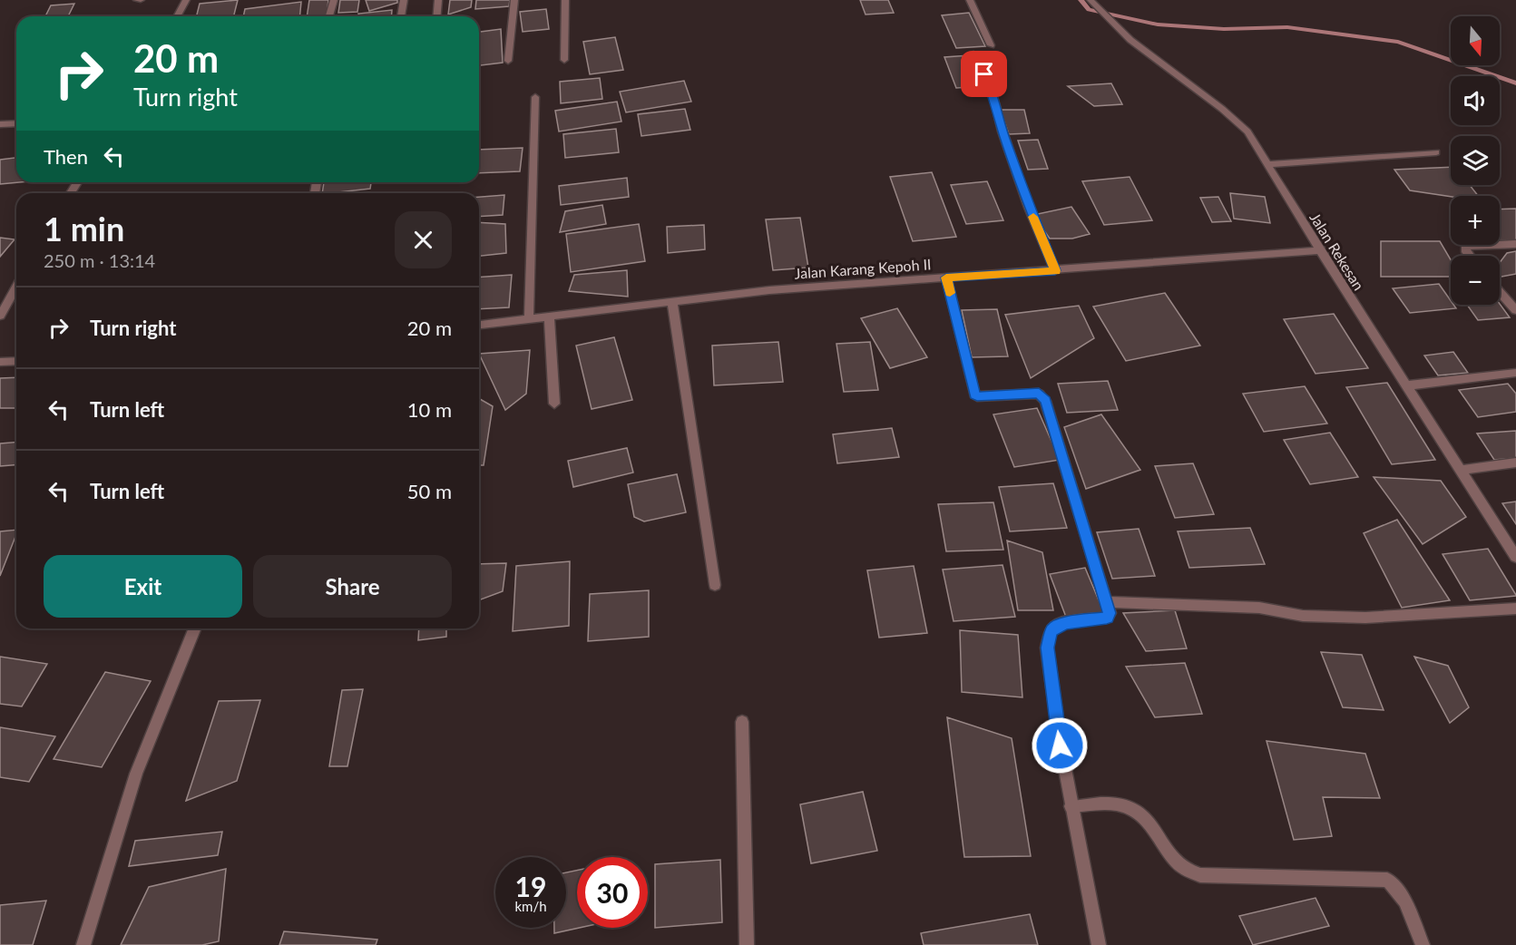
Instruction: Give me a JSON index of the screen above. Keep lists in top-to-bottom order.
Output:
{
  "streets": {
    "street": ["Jalan Rekesan", "Jalan Karang Kepoh II"]
  },
  "crossings": [
    ["Jalan Rekesan", "Jalan Karang Kepoh II"]
  ],
  "north": "bottom",
  "page": {
    "map_buttons": ["+", "−"],
    "turn": ["20 m", "Turn right"],
    "then": "Then",
    "heading": ["1 min", "250 m · 13:14"],
    "list": [
      {
        "name": "Turn right",
        "value": "20 m"
      },
      {
        "name": "Turn left",
        "value": "10 m"
      },
      {
        "name": "Turn left",
        "value": "50 m"
      }
    ],
    "buttons": ["Exit", "Share"],
    "speed": "19 km/h",
    "limit": "30"
  }
}
